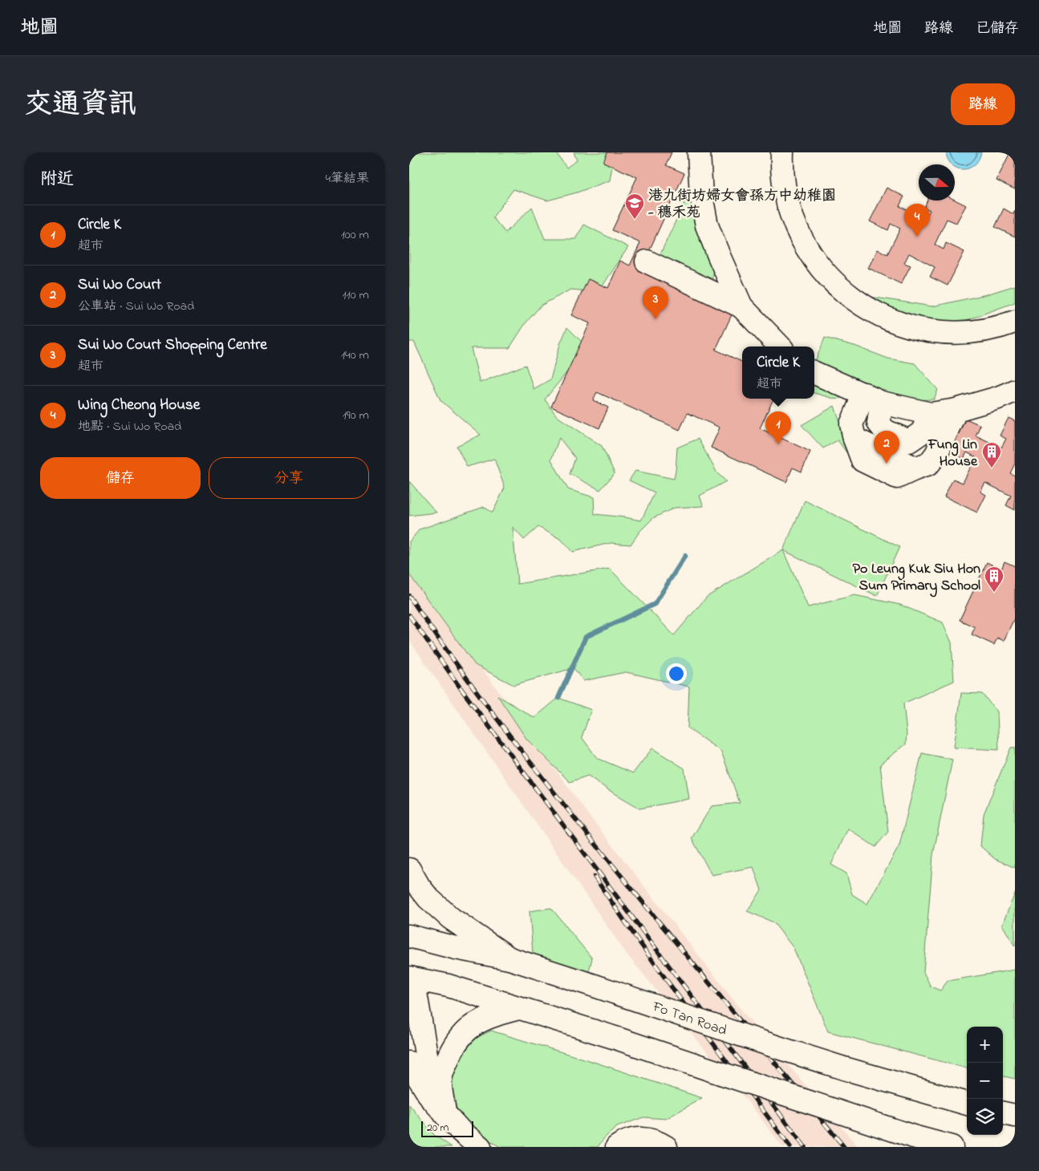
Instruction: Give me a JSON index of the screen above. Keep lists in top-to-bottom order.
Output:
{
  "streets": {
    "main road": ["Fo Tan Road"]
  },
  "places": {
    "school or university": ["港九街坊婦女會孫方中幼稚園 - 穗禾苑"],
    "building": ["Fung Lin House", "Po Leung Kuk Siu Hon Sum Primary School"]
  },
  "scale_bar": "20 m",
  "north": "right",
  "page": {
    "header": "地圖",
    "nav": ["地圖", "路線", "已儲存"],
    "title": "交通資訊",
    "buttons": [
      "路線",
      ["儲存", "分享"]
    ],
    "heading": ["附近", "4筆結果"],
    "pins": [
      "4",
      "3",
      "1",
      "2"
    ],
    "list": [
      {
        "mark": "1",
        "name": "Circle K",
        "note": "超市",
        "value": "100 m"
      },
      {
        "mark": "2",
        "name": "Sui Wo Court",
        "note": "公車站 · Sui Wo Road",
        "value": "110 m"
      },
      {
        "mark": "3",
        "name": "Sui Wo Court Shopping Centre",
        "note": "超市",
        "value": "140 m"
      },
      {
        "mark": "4",
        "name": "Wing Cheong House",
        "note": "地點 · Sui Wo Road",
        "value": "190 m"
      }
    ],
    "popup": ["Circle K", "超市"],
    "map_buttons": ["+", "−"],
    "scale": "20 m"
  }
}
